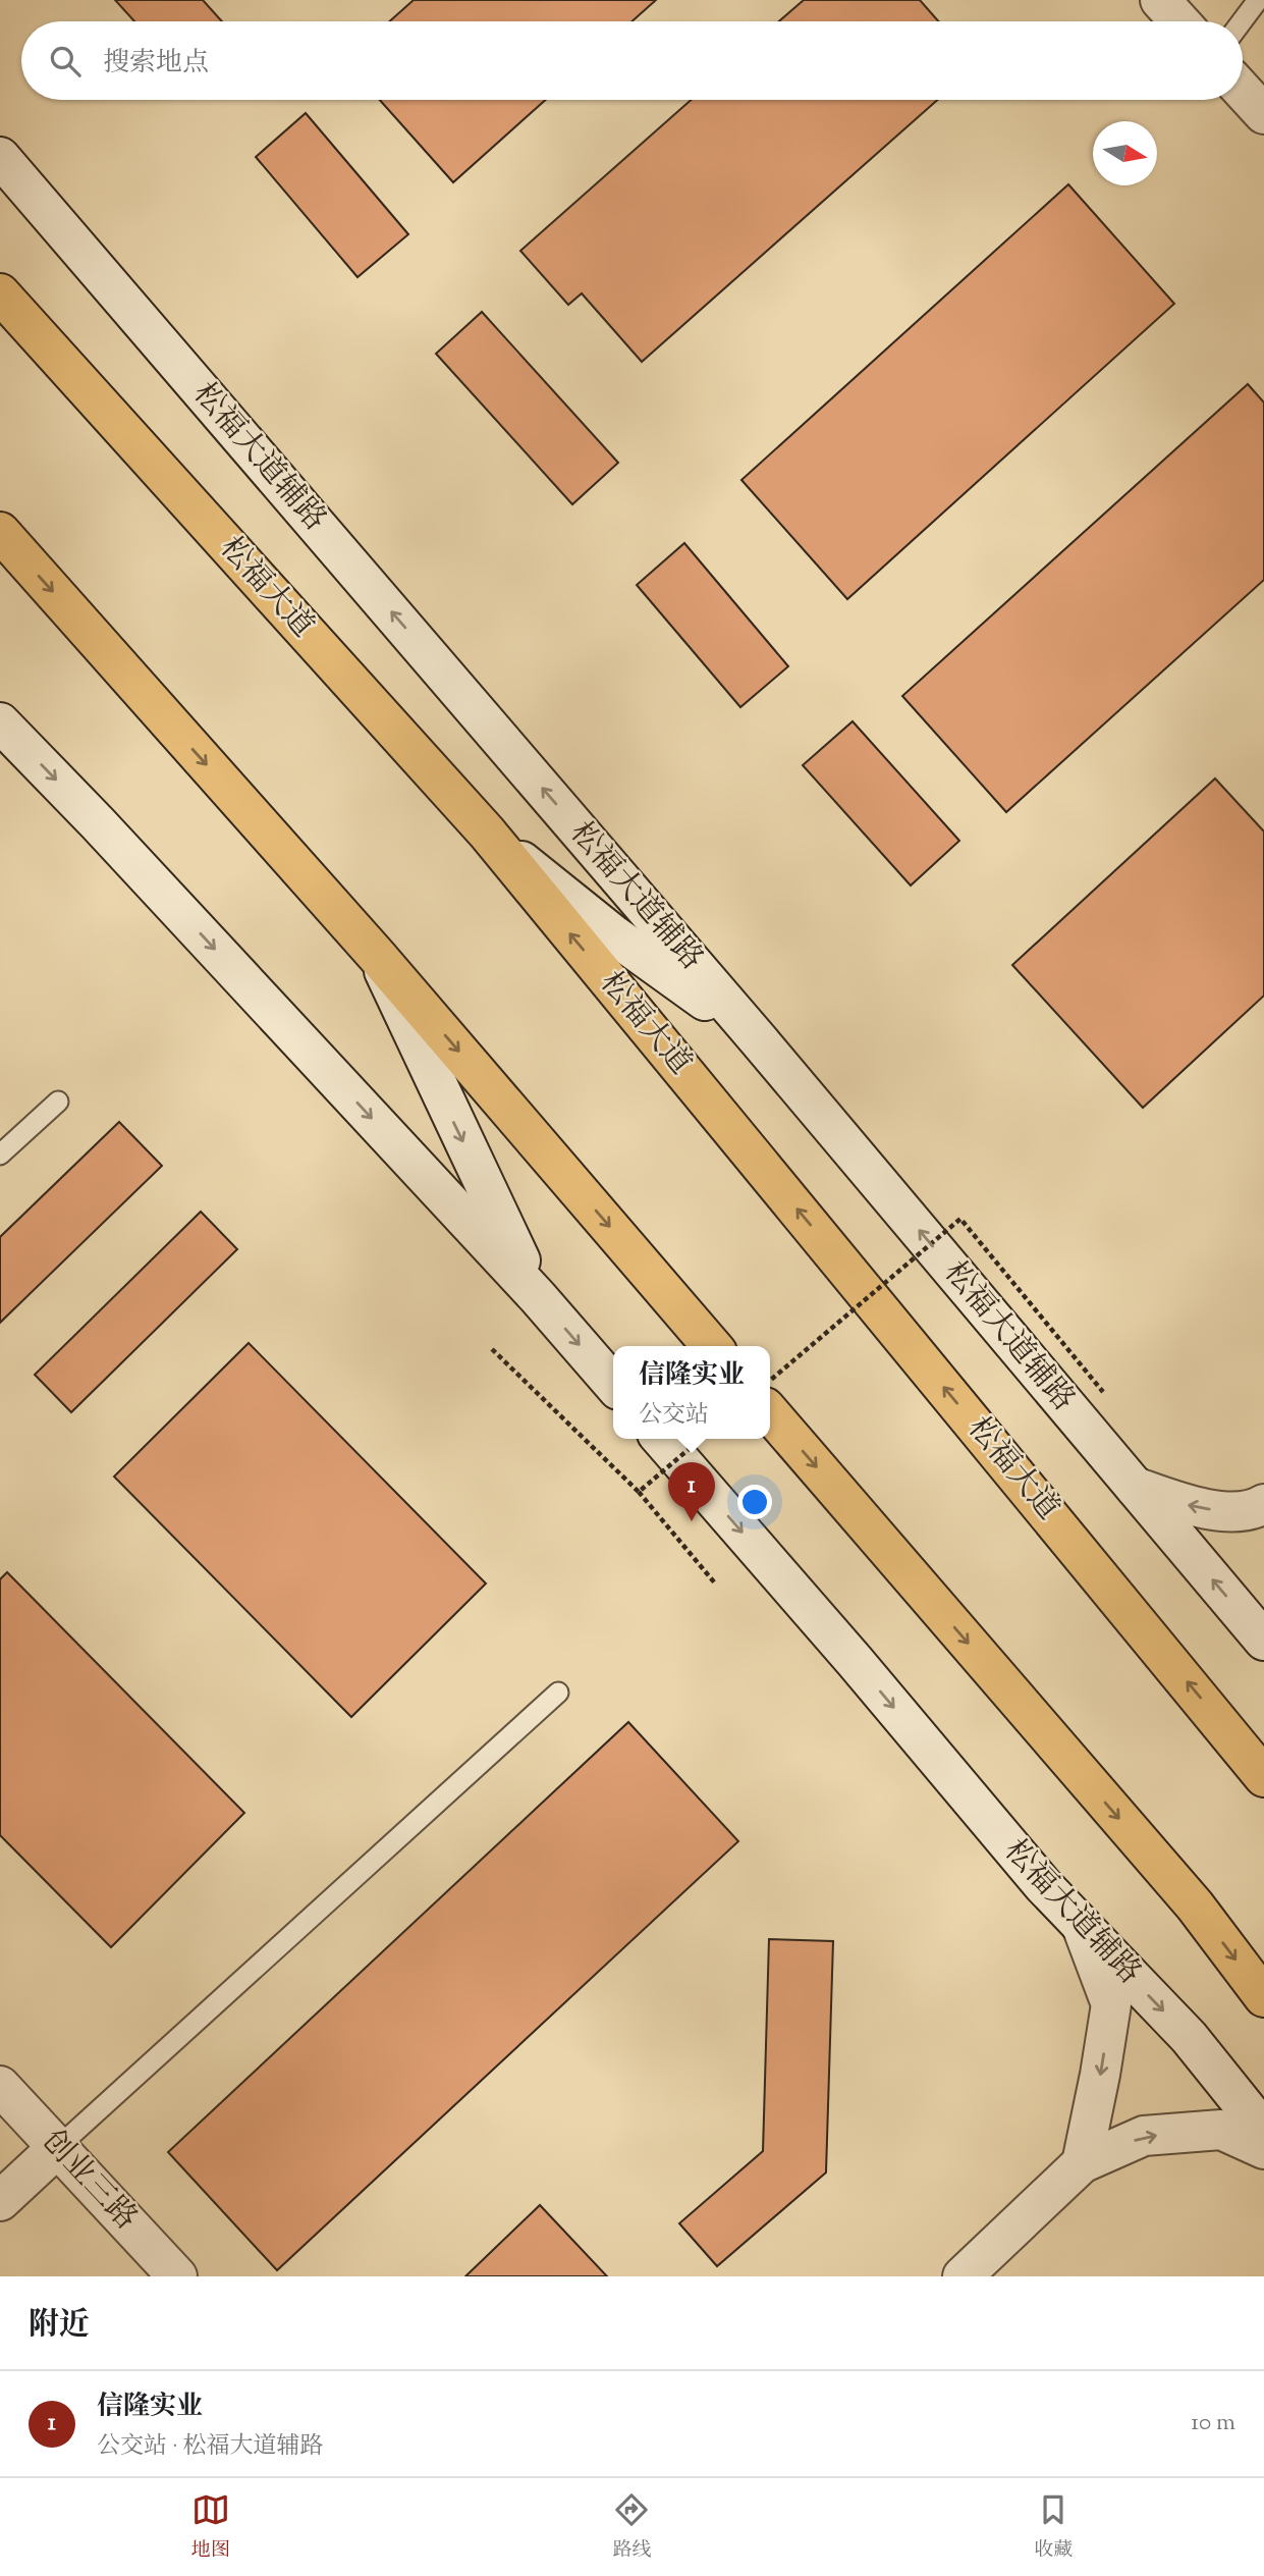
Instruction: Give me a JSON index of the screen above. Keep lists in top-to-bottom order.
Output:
{
  "streets": {
    "main road": ["松福大道辅路", "松福大道", "创业三路"]
  },
  "north": "right",
  "page": {
    "search": "搜索地点",
    "popup": ["信隆实业", "公交站"],
    "pins": "1",
    "heading": "附近",
    "list": [
      {
        "mark": "1",
        "name": "信隆实业",
        "note": "公交站 · 松福大道辅路",
        "value": "10 m"
      }
    ],
    "nav": ["地图", "路线", "收藏"]
  }
}
